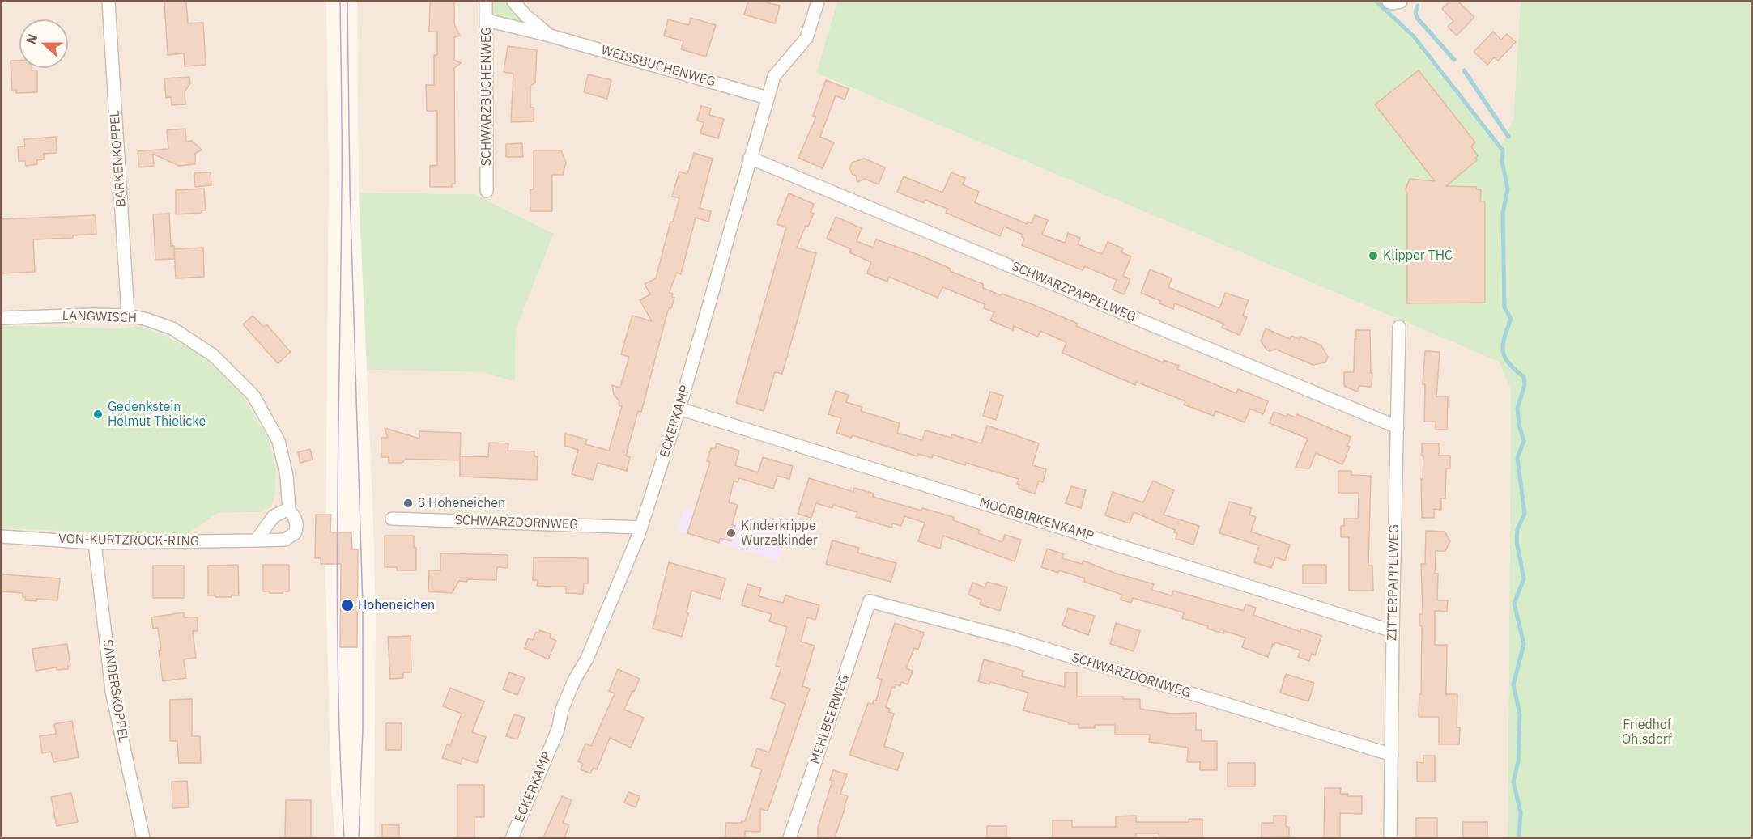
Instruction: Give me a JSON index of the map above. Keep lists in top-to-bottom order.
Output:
{
  "streets": {
    "street": [
      "WEISSBUCHENWEG",
      "SCHWARZBUCHENWEG",
      "BARKENKOPPEL",
      "SCHWARZPAPPELWEG",
      "LANGWISCH",
      "ECKERKAMP",
      "MOORBIRKENKAMP",
      "SCHWARZDORNWEG",
      "VON-KURTZROCK-RING",
      "ZITTERPAPPELWEG",
      "SANDERSKOPPEL",
      "MEHLBEERWEG"
    ]
  },
  "crossings": [
    ["WEISSBUCHENWEG", "SCHWARZBUCHENWEG"],
    ["WEISSBUCHENWEG", "ECKERKAMP"],
    ["BARKENKOPPEL", "LANGWISCH"],
    ["SCHWARZPAPPELWEG", "ECKERKAMP"],
    ["SCHWARZPAPPELWEG", "ZITTERPAPPELWEG"],
    ["LANGWISCH", "VON-KURTZROCK-RING"],
    ["ECKERKAMP", "MOORBIRKENKAMP"],
    ["ECKERKAMP", "SCHWARZDORNWEG"],
    ["MOORBIRKENKAMP", "ZITTERPAPPELWEG"],
    ["SCHWARZDORNWEG", "ZITTERPAPPELWEG"],
    ["SCHWARZDORNWEG", "MEHLBEERWEG"],
    ["VON-KURTZROCK-RING", "SANDERSKOPPEL"]
  ],
  "parks": ["Friedhof Ohlsdorf"],
  "places": [
    "Klipper THC",
    "Gedenkstein Helmut Thielicke",
    "S Hoheneichen",
    "Kinderkrippe Wurzelkinder",
    "Hoheneichen"
  ],
  "north": "left"
}
